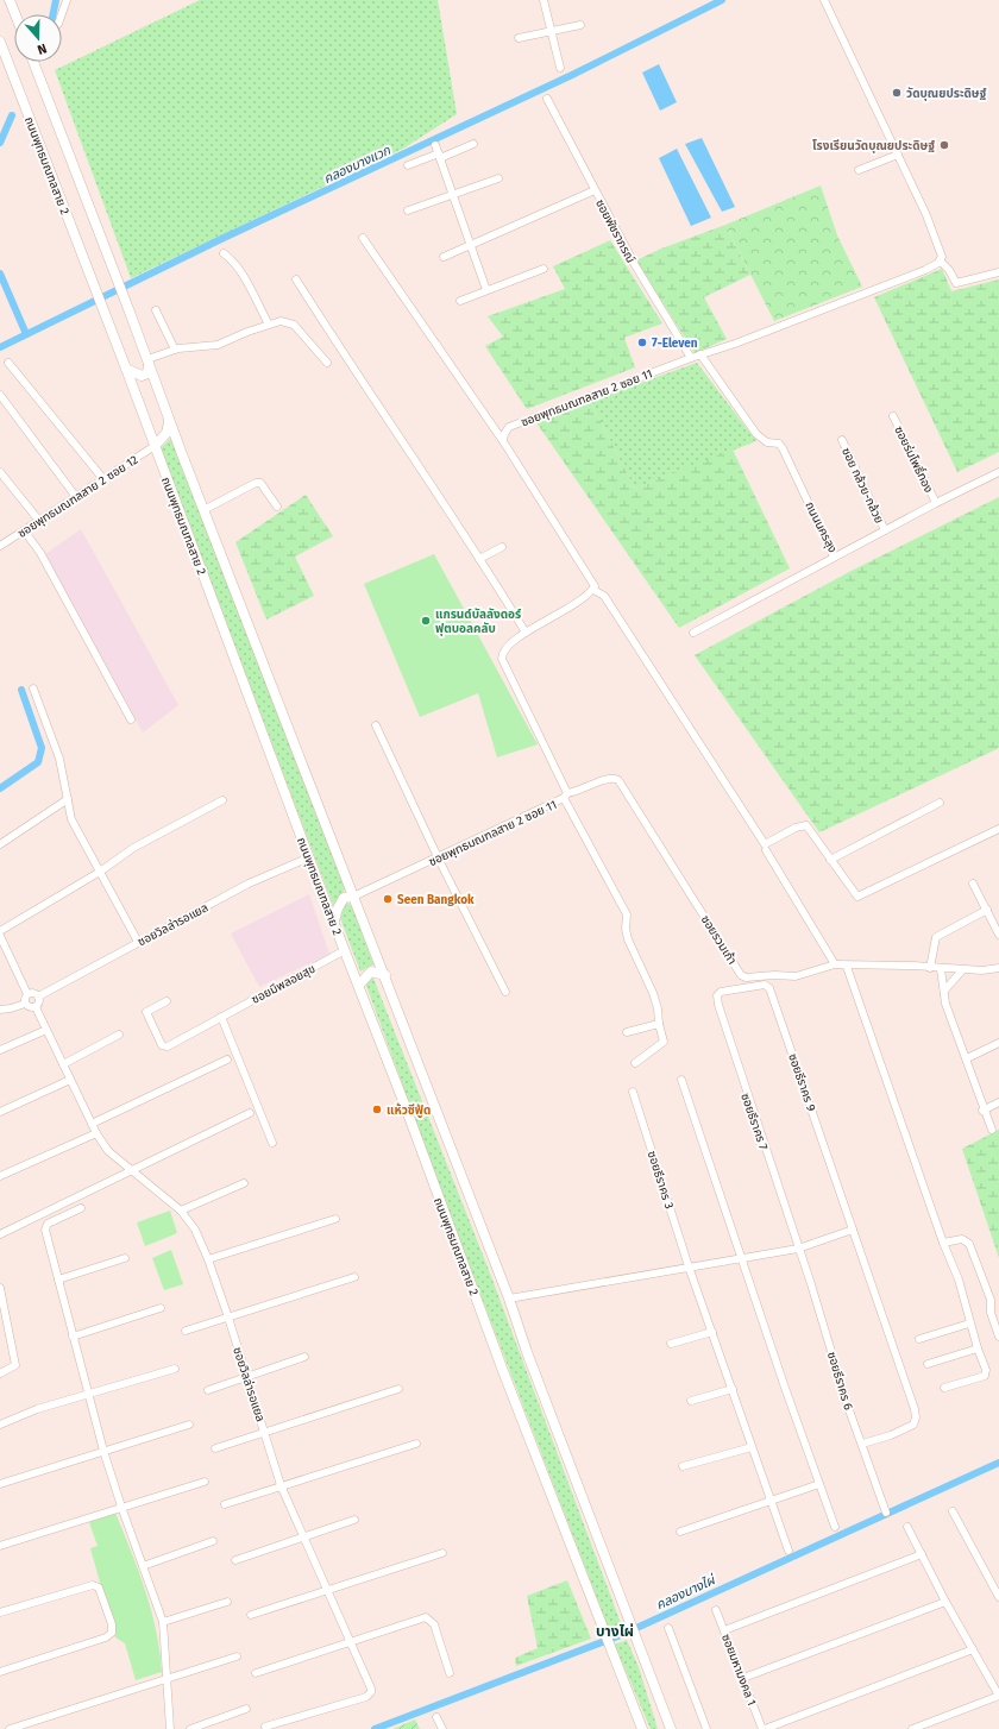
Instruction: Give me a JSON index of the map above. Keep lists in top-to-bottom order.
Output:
{
  "streets": {
    "main road": ["ถนนพุทธมณฑลสาย 2"],
    "street": [
      "ซอยพัชราภรณ์",
      "ซอยพุทธมณฑลสาย 2 ซอย 11",
      "ซอยร่มโพธิ์ทอง",
      "ซอย กล้วย-กล้วย",
      "ซอยพุทธมณฑลสาย 2 ซอย 12",
      "ถนนนครลุง",
      "ซอยวิลล่ารอแยล",
      "ซอยรวมเก้า",
      "ซอยมีพลอยสุข",
      "ซอยธีราคร 9",
      "ซอยธีราคร 7",
      "ซอยธีราคร 3",
      "ซอยธีราคร 6",
      "ซอยมหามงคล 1"
    ]
  },
  "crossings": [
    ["ถนนพุทธมณฑลสาย 2", "ซอยพุทธมณฑลสาย 2 ซอย 11"],
    ["ถนนพุทธมณฑลสาย 2", "ซอยพุทธมณฑลสาย 2 ซอย 12"],
    ["ถนนพุทธมณฑลสาย 2", "ซอยวิลล่ารอแยล"],
    ["ถนนพุทธมณฑลสาย 2", "ซอยมีพลอยสุข"],
    ["ซอยพัชราภรณ์", "ซอยพุทธมณฑลสาย 2 ซอย 11"],
    ["ซอยพุทธมณฑลสาย 2 ซอย 11", "ถนนนครลุง"],
    ["ซอยพุทธมณฑลสาย 2 ซอย 11", "ซอยรวมเก้า"],
    ["ซอยร่มโพธิ์ทอง", "ถนนนครลุง"],
    ["ซอย กล้วย-กล้วย", "ถนนนครลุง"],
    ["ซอยธีราคร 9", "ซอยธีราคร 7"],
    ["ซอยธีราคร 9", "ซอยธีราคร 6"],
    ["ซอยธีราคร 7", "ซอยธีราคร 6"]
  ],
  "districts": ["บางไผ่"],
  "water": ["คลองบางแวก", "คลองบางไผ่"],
  "places": [
    "วัดบุณยประดิษฐ์",
    "โรงเรียนวัดบุณยประดิษฐ์",
    "7-Eleven",
    "แกรนด์บัลลังดอร์ ฟุตบอลคลับ",
    "Seen Bangkok",
    "แห้วซีฟู้ด"
  ],
  "north": "bottom"
}
